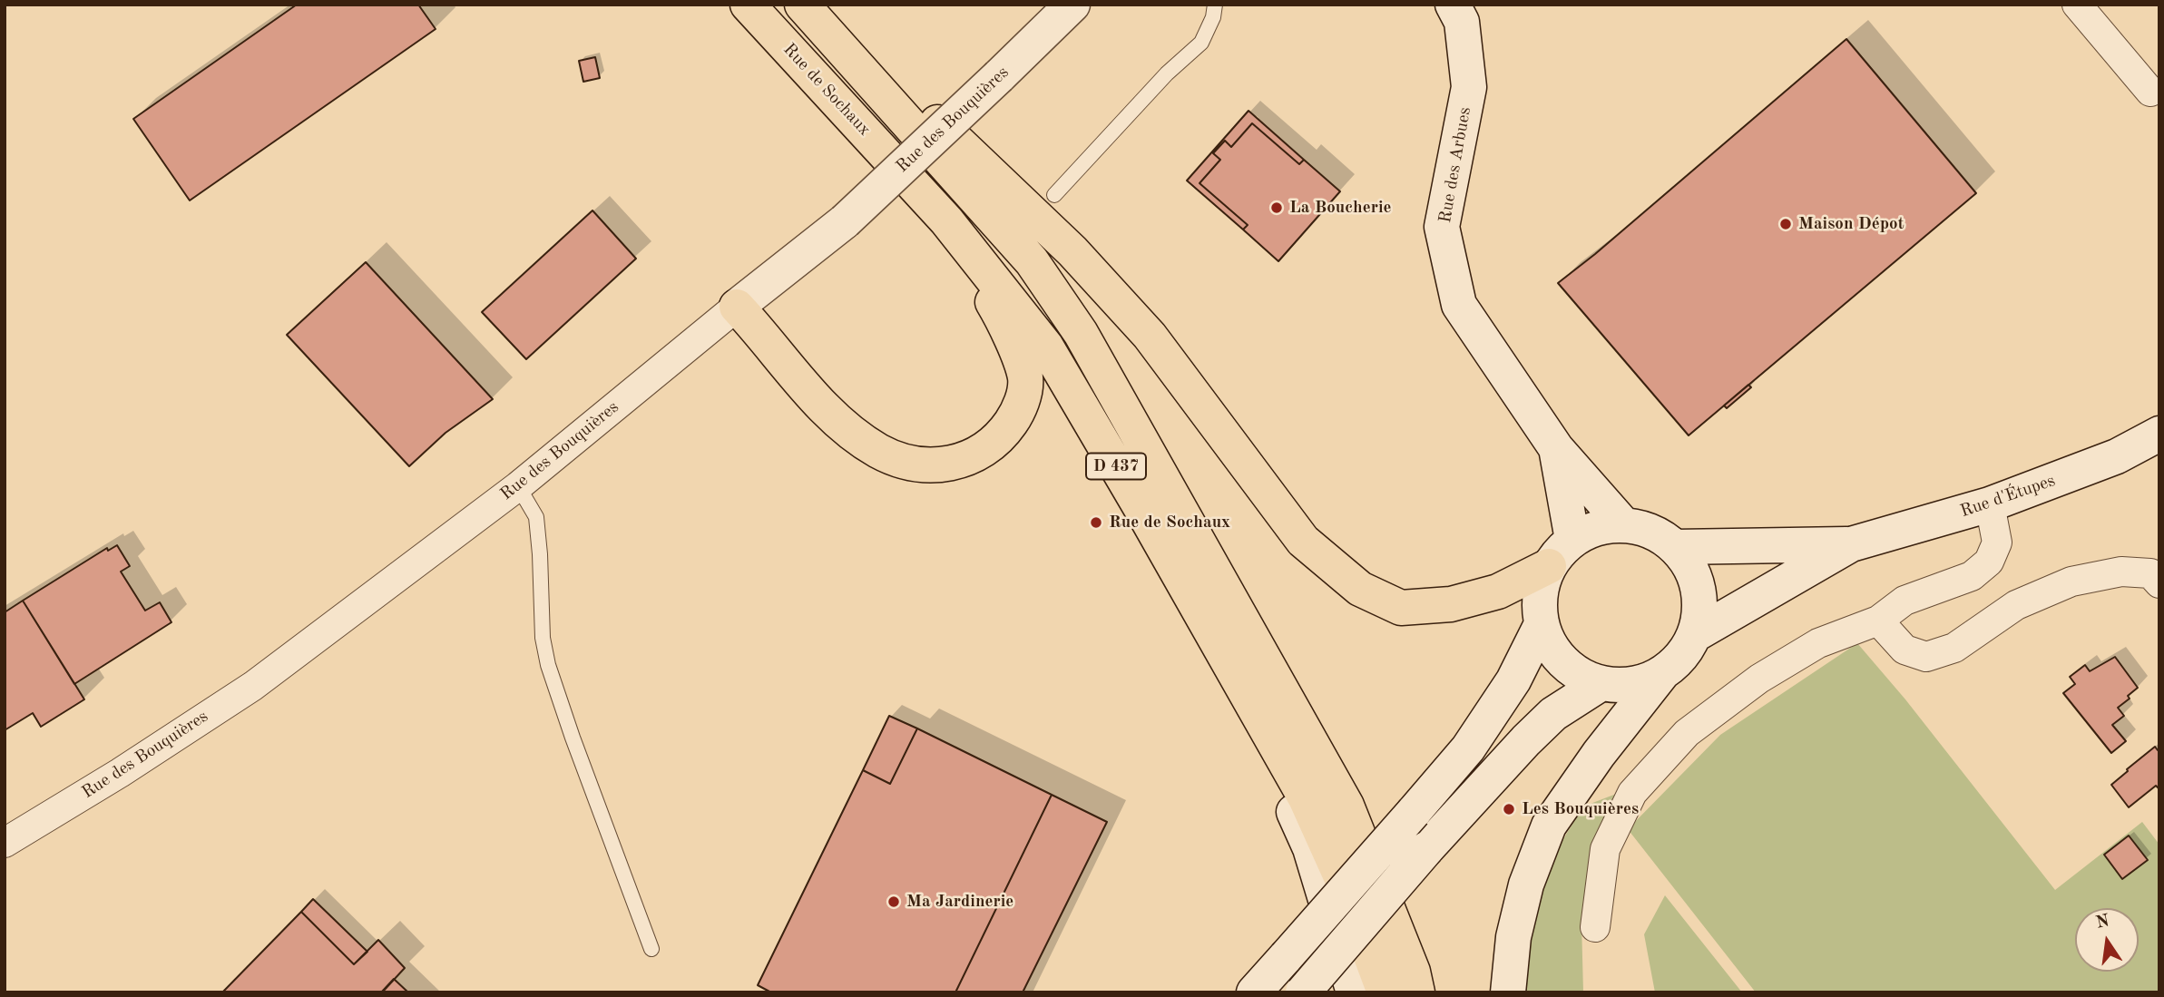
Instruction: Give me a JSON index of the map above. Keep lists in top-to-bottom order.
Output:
{
  "streets": {
    "main road": [
      "Rue de Sochaux",
      "Rue des Bouquières",
      "Rue des Arbues",
      "D 437",
      "Rue d'Étupes"
    ]
  },
  "crossings": [
    ["Rue des Arbues", "Rue d'Étupes"]
  ],
  "places": [
    "La Boucherie",
    "Maison Dépot",
    "Rue de Sochaux",
    "Les Bouquières",
    "Ma Jardinerie"
  ],
  "north": "top"
}
